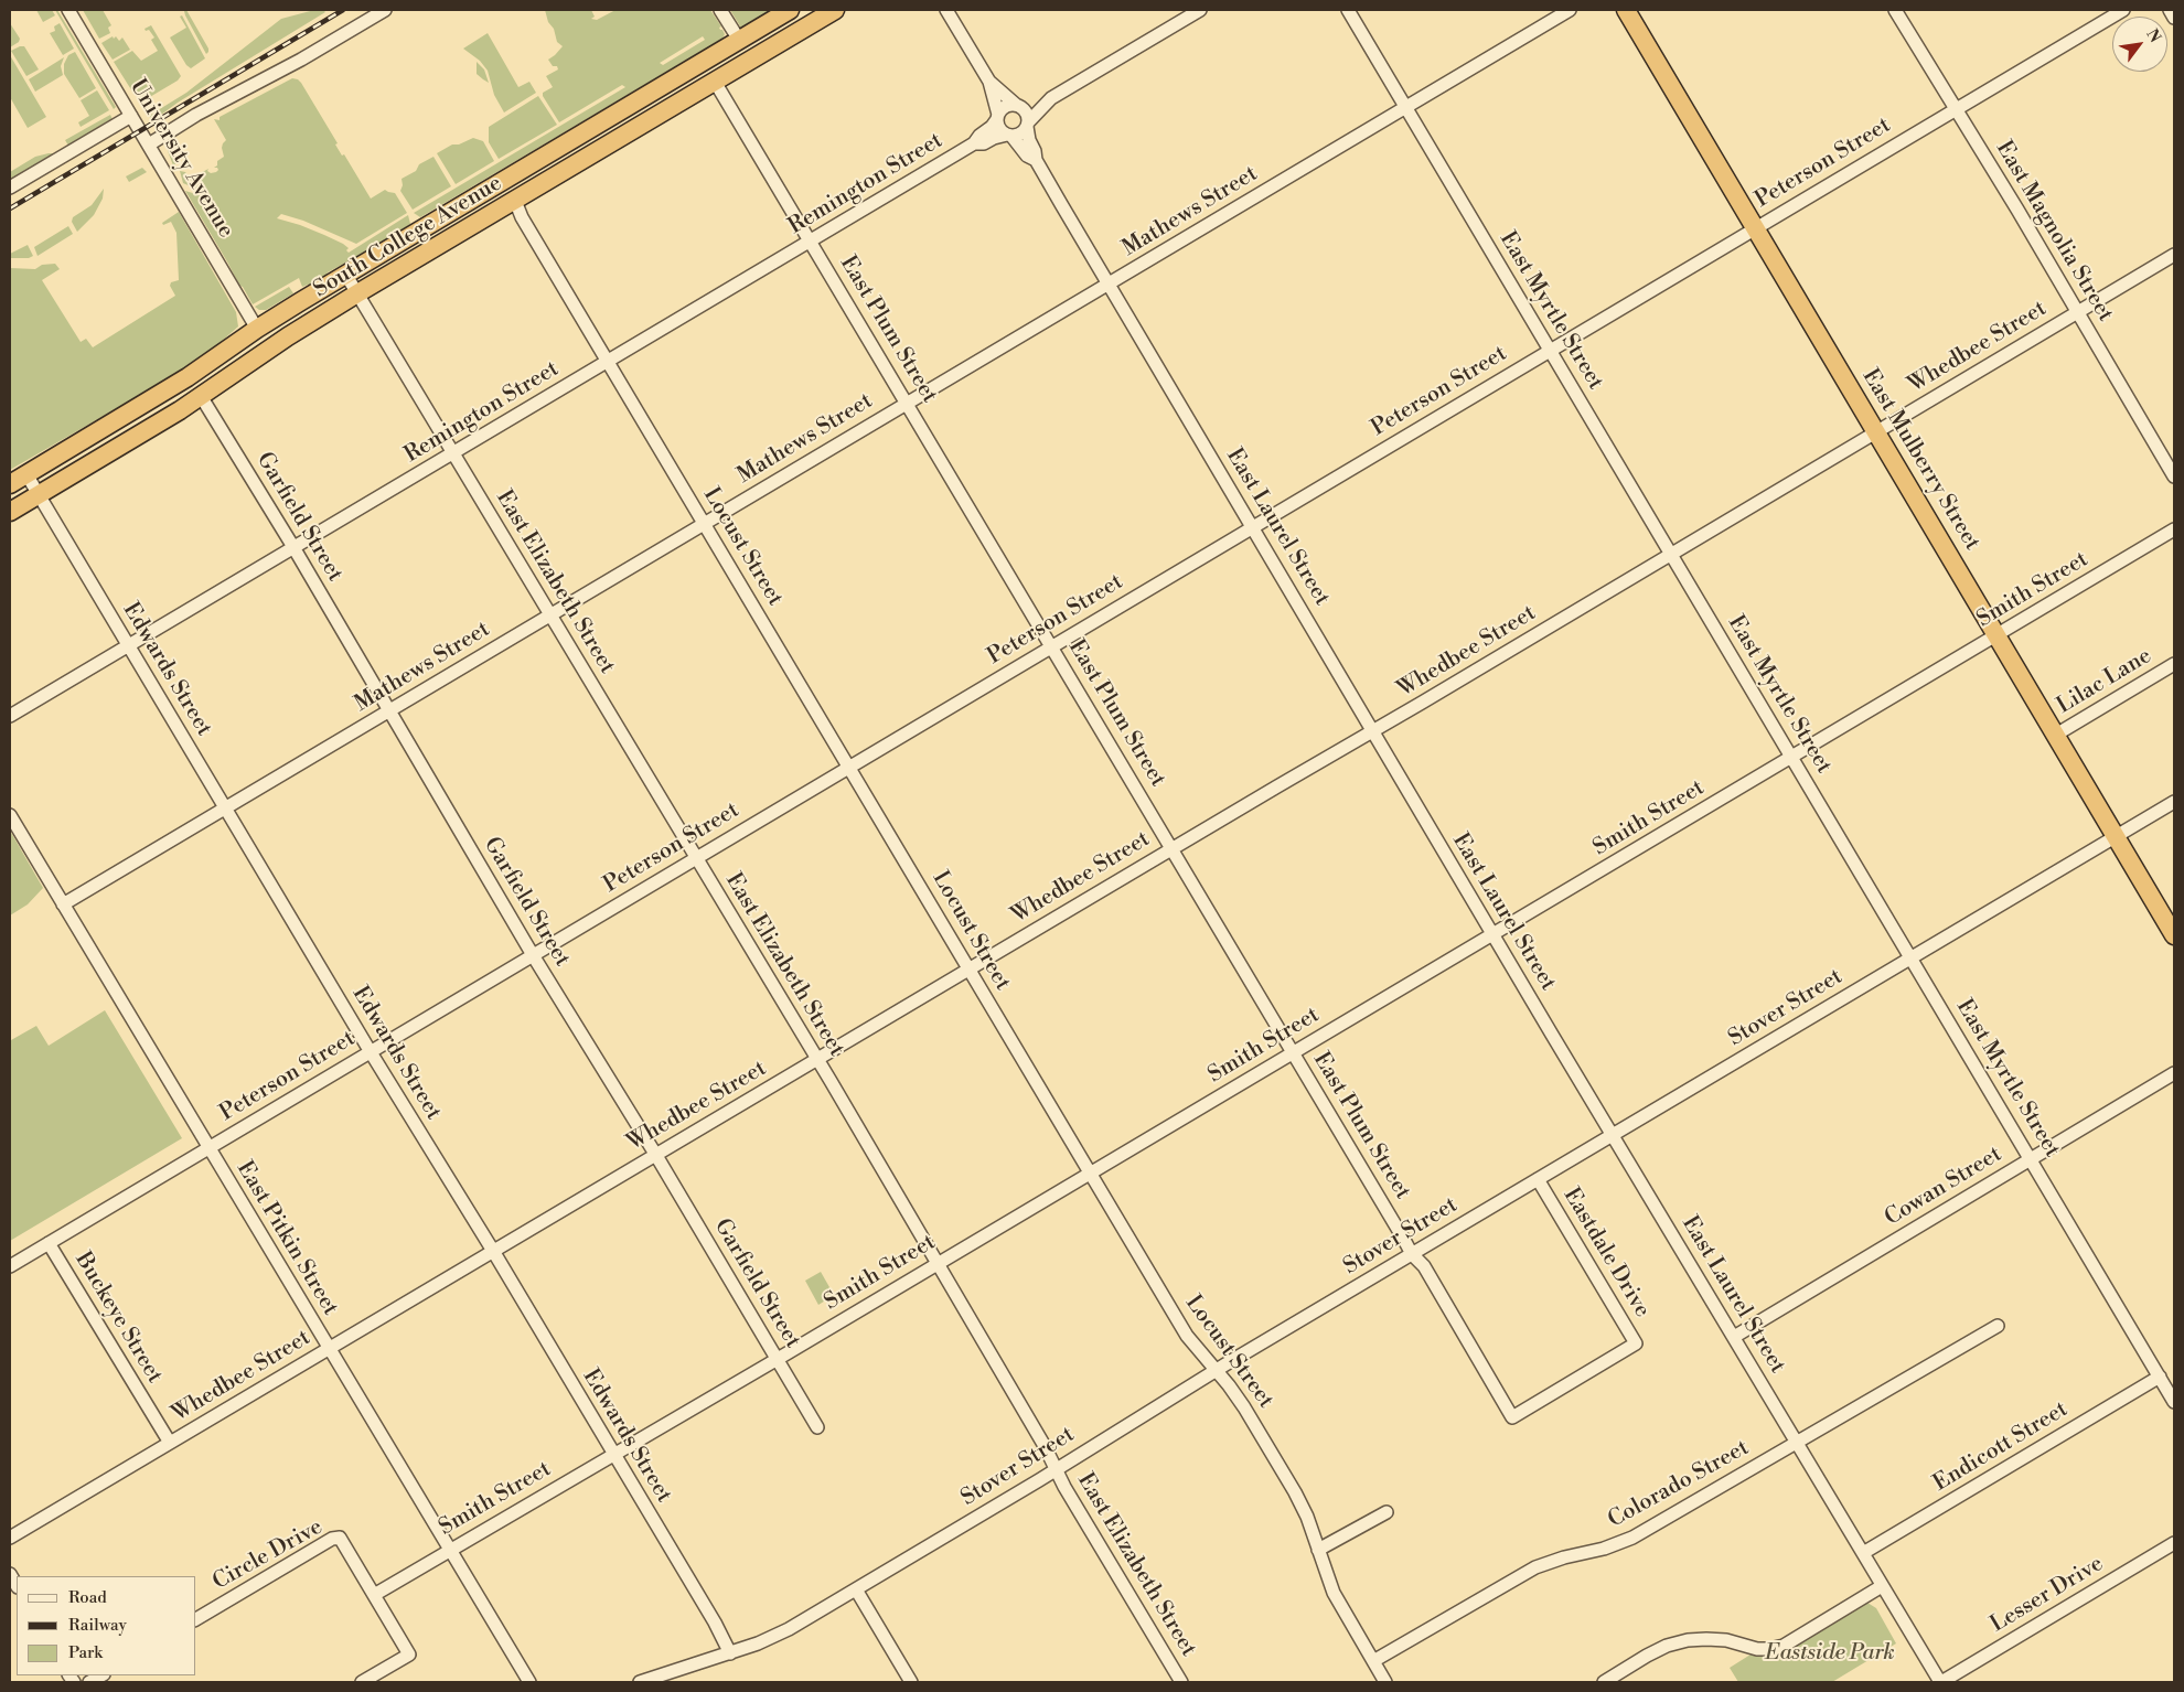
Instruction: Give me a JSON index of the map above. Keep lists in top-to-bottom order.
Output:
{
  "streets": {
    "highway": ["South College Avenue", "East Mulberry Street"],
    "street": [
      "University Avenue",
      "Peterson Street",
      "Remington Street",
      "Mathews Street",
      "East Magnolia Street",
      "East Myrtle Street",
      "East Plum Street",
      "Whedbee Street",
      "Garfield Street",
      "East Laurel Street",
      "Locust Street",
      "East Elizabeth Street",
      "Smith Street",
      "Edwards Street",
      "Lilac Lane",
      "Stover Street",
      "Cowan Street",
      "East Pitkin Street",
      "Eastdale Drive",
      "Buckeye Street",
      "Endicott Street",
      "Colorado Street",
      "Circle Drive",
      "Lesser Drive"
    ]
  },
  "crossings": [
    ["University Avenue", "South College Avenue"],
    ["Peterson Street", "East Magnolia Street"],
    ["Peterson Street", "East Myrtle Street"],
    ["Peterson Street", "East Plum Street"],
    ["Peterson Street", "East Mulberry Street"],
    ["Peterson Street", "Garfield Street"],
    ["Peterson Street", "East Laurel Street"],
    ["Peterson Street", "Locust Street"],
    ["Peterson Street", "East Elizabeth Street"],
    ["Peterson Street", "Edwards Street"],
    ["Peterson Street", "East Pitkin Street"],
    ["Peterson Street", "Buckeye Street"],
    ["Remington Street", "East Plum Street"],
    ["Remington Street", "Garfield Street"],
    ["Remington Street", "East Laurel Street"],
    ["Remington Street", "Locust Street"],
    ["Remington Street", "East Elizabeth Street"],
    ["Remington Street", "Edwards Street"],
    ["Mathews Street", "East Myrtle Street"],
    ["Mathews Street", "East Plum Street"],
    ["Mathews Street", "Garfield Street"],
    ["Mathews Street", "East Laurel Street"],
    ["Mathews Street", "Locust Street"],
    ["Mathews Street", "East Elizabeth Street"],
    ["Mathews Street", "Edwards Street"],
    ["Mathews Street", "East Pitkin Street"],
    ["East Magnolia Street", "Whedbee Street"],
    ["South College Avenue", "East Plum Street"],
    ["South College Avenue", "Garfield Street"],
    ["South College Avenue", "Locust Street"],
    ["South College Avenue", "East Elizabeth Street"],
    ["South College Avenue", "Edwards Street"],
    ["East Myrtle Street", "Whedbee Street"],
    ["East Myrtle Street", "Smith Street"],
    ["East Myrtle Street", "Stover Street"],
    ["East Myrtle Street", "Cowan Street"],
    ["East Myrtle Street", "Endicott Street"],
    ["East Plum Street", "Whedbee Street"],
    ["East Plum Street", "Smith Street"],
    ["East Plum Street", "Stover Street"],
    ["East Plum Street", "Eastdale Drive"],
    ["Whedbee Street", "East Mulberry Street"],
    ["Whedbee Street", "Garfield Street"],
    ["Whedbee Street", "East Laurel Street"],
    ["Whedbee Street", "Locust Street"],
    ["Whedbee Street", "East Elizabeth Street"],
    ["Whedbee Street", "Edwards Street"],
    ["Whedbee Street", "East Pitkin Street"],
    ["Whedbee Street", "Buckeye Street"],
    ["East Mulberry Street", "Smith Street"],
    ["East Mulberry Street", "Lilac Lane"],
    ["East Mulberry Street", "Stover Street"],
    ["Garfield Street", "Smith Street"],
    ["East Laurel Street", "Smith Street"],
    ["East Laurel Street", "Stover Street"],
    ["East Laurel Street", "Cowan Street"],
    ["East Laurel Street", "Endicott Street"],
    ["East Laurel Street", "Colorado Street"],
    ["East Laurel Street", "Lesser Drive"],
    ["Locust Street", "Smith Street"],
    ["Locust Street", "Stover Street"],
    ["Locust Street", "Colorado Street"],
    ["East Elizabeth Street", "Smith Street"],
    ["East Elizabeth Street", "Stover Street"],
    ["Smith Street", "Edwards Street"],
    ["Smith Street", "East Pitkin Street"],
    ["Smith Street", "Circle Drive"],
    ["Edwards Street", "Stover Street"],
    ["Stover Street", "Eastdale Drive"]
  ],
  "parks": ["Eastside Park"],
  "legend": ["Road", "Railway", "Park"],
  "north": "top right"
}
